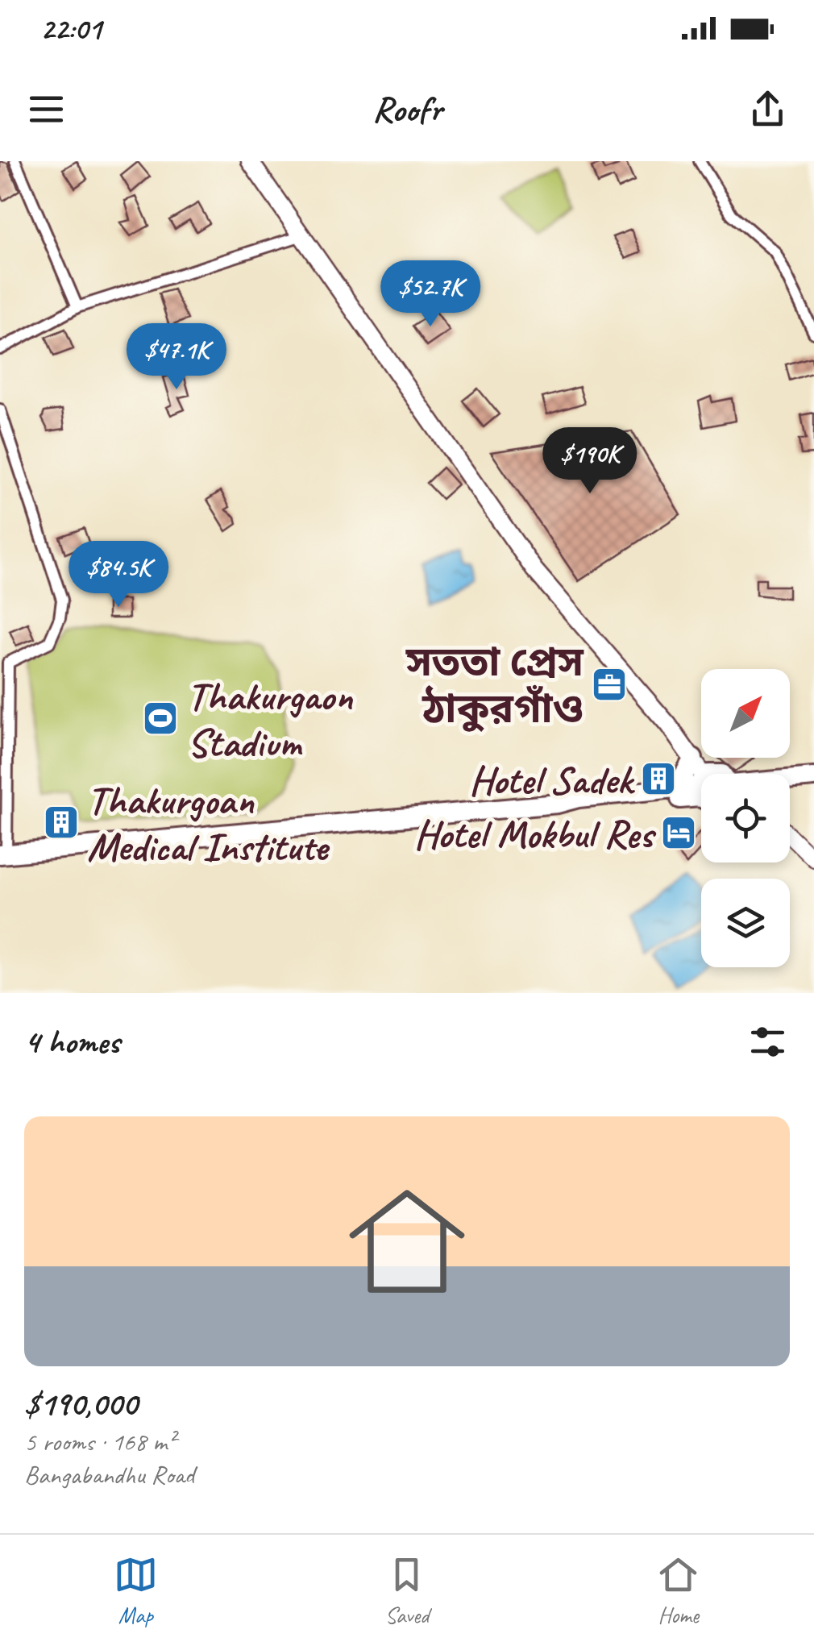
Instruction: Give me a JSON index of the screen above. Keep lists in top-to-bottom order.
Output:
{
  "places": {
    "office": ["সততা প্রেস ঠাকুরগাঁও"],
    "sports": ["Thakurgaon Stadium"],
    "building": ["Hotel Sadek", "Thakurgoan Medical Institute"],
    "hotel": ["Hotel Mokbul Res"]
  },
  "north": "top right",
  "page": {
    "status": "22:01",
    "header": "Roofr",
    "price": [
      "$52.7K",
      "$47.1K",
      "$190K",
      "$84.5K"
    ],
    "heading": "4 homes",
    "list": [
      {
        "name": "$190,000",
        "note": "5 rooms · 168 m² · Bangabandhu Road"
      }
    ],
    "tabs": ["Map", "Saved", "Home"]
  }
}
